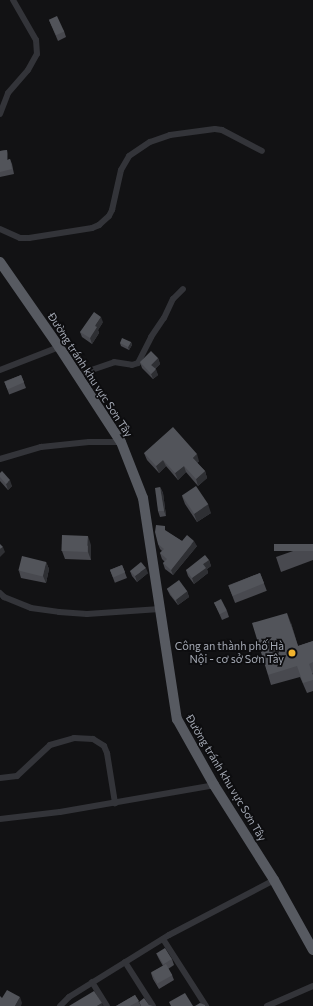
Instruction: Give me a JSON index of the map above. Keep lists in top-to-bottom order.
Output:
{
  "streets": {
    "highway": ["Đường tránh khu vực Sơn Tây"]
  },
  "places": ["Công an thành phố Hà Nội - cơ sở Sơn Tây"]
}
